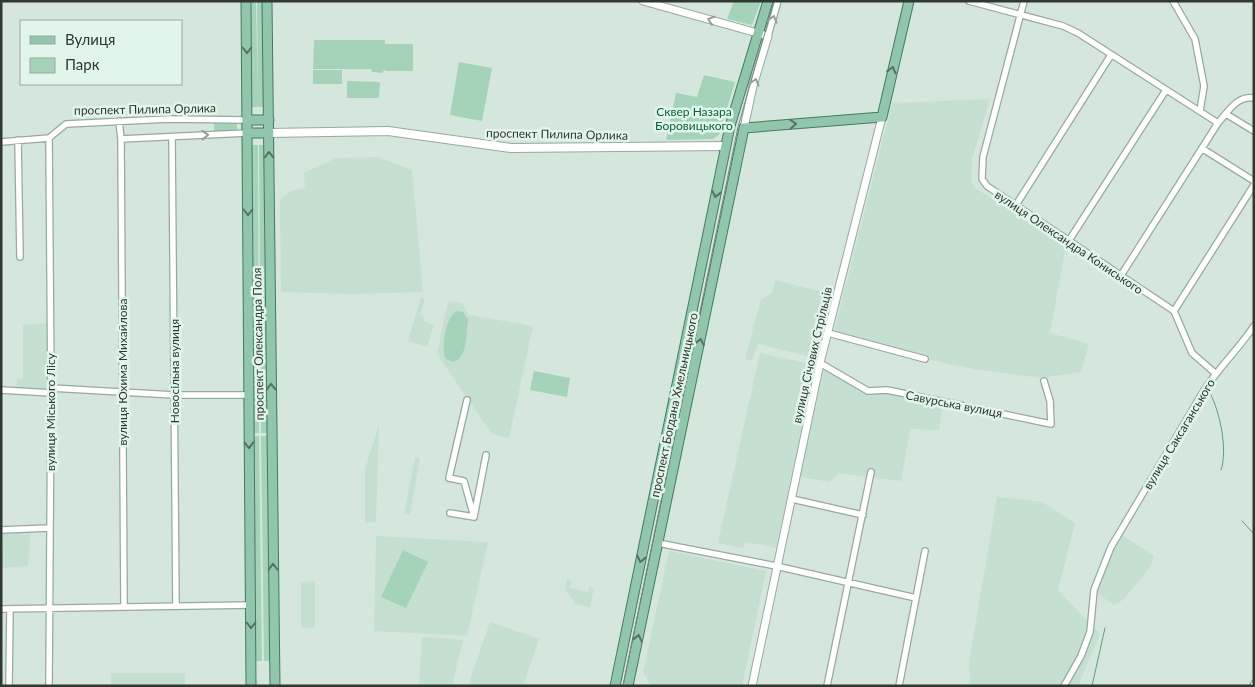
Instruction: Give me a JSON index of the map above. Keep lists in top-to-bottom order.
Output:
{
  "streets": {
    "main road": [
      "проспект Пилипа Орлика",
      "проспект Олександра Поля",
      "вулиця Січових Стрільців",
      "проспект Богдана Хмельницького"
    ],
    "street": [
      "вулиця Олександра Кониського",
      "Новосільна вулиця",
      "вулиця Юхима Михайлова",
      "Савурська вулиця",
      "вулиця Міського Лісу",
      "вулиця Саксаганського"
    ]
  },
  "crossings": [
    ["проспект Пилипа Орлика", "проспект Олександра Поля"],
    ["проспект Пилипа Орлика", "вулиця Юхима Михайлова"],
    ["проспект Пилипа Орлика", "проспект Богдана Хмельницького"],
    ["проспект Пилипа Орлика", "вулиця Міського Лісу"],
    ["вулиця Січових Стрільців", "Савурська вулиця"]
  ],
  "parks": ["Сквер Назара Боровицького"],
  "legend": ["Вулиця", "Парк"]
}
